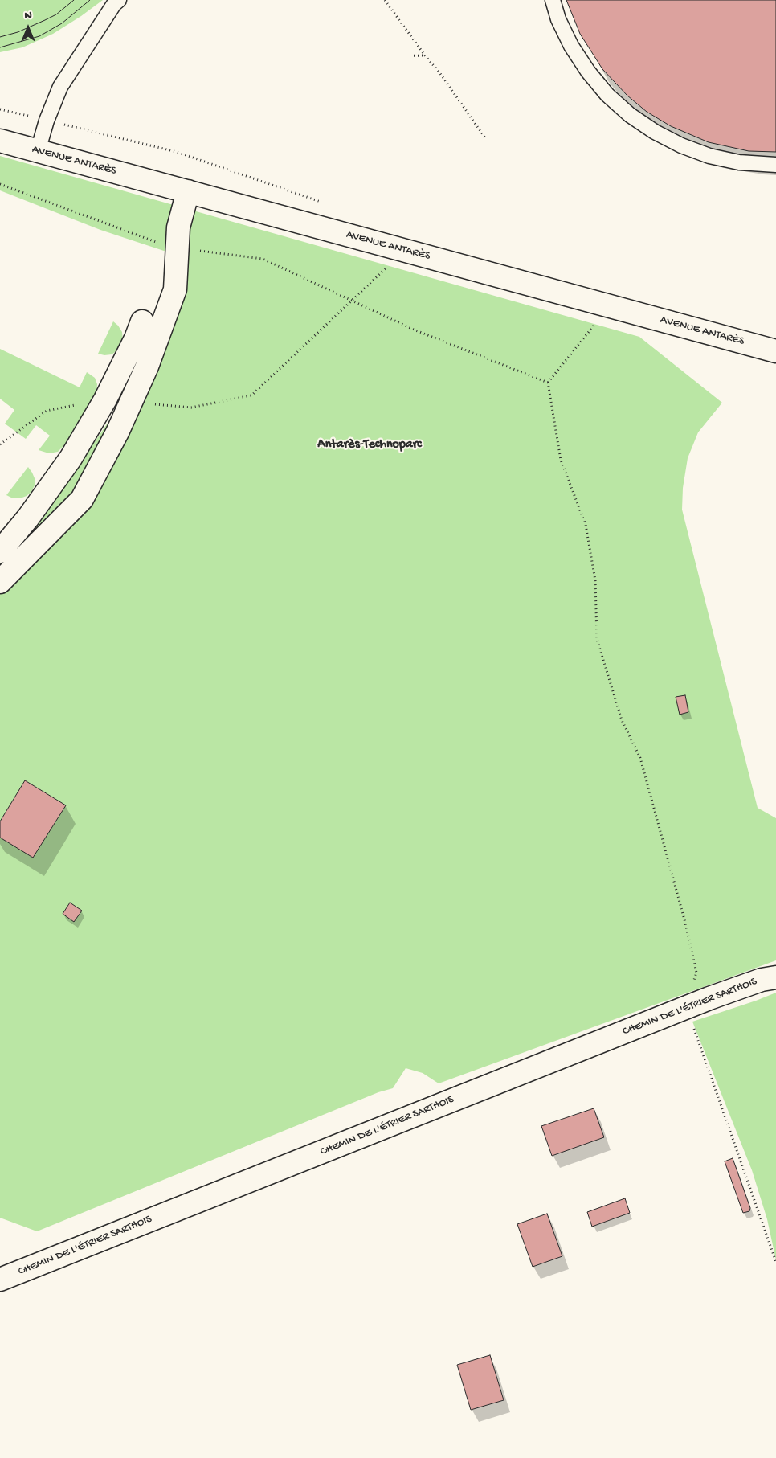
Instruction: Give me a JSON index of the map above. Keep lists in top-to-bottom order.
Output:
{
  "streets": {
    "street": ["AVENUE ANTARÈS", "CHEMIN DE L'ÉTRIER SARTHOIS"]
  },
  "districts": ["Antarès-Technoparc"],
  "north": "top"
}
